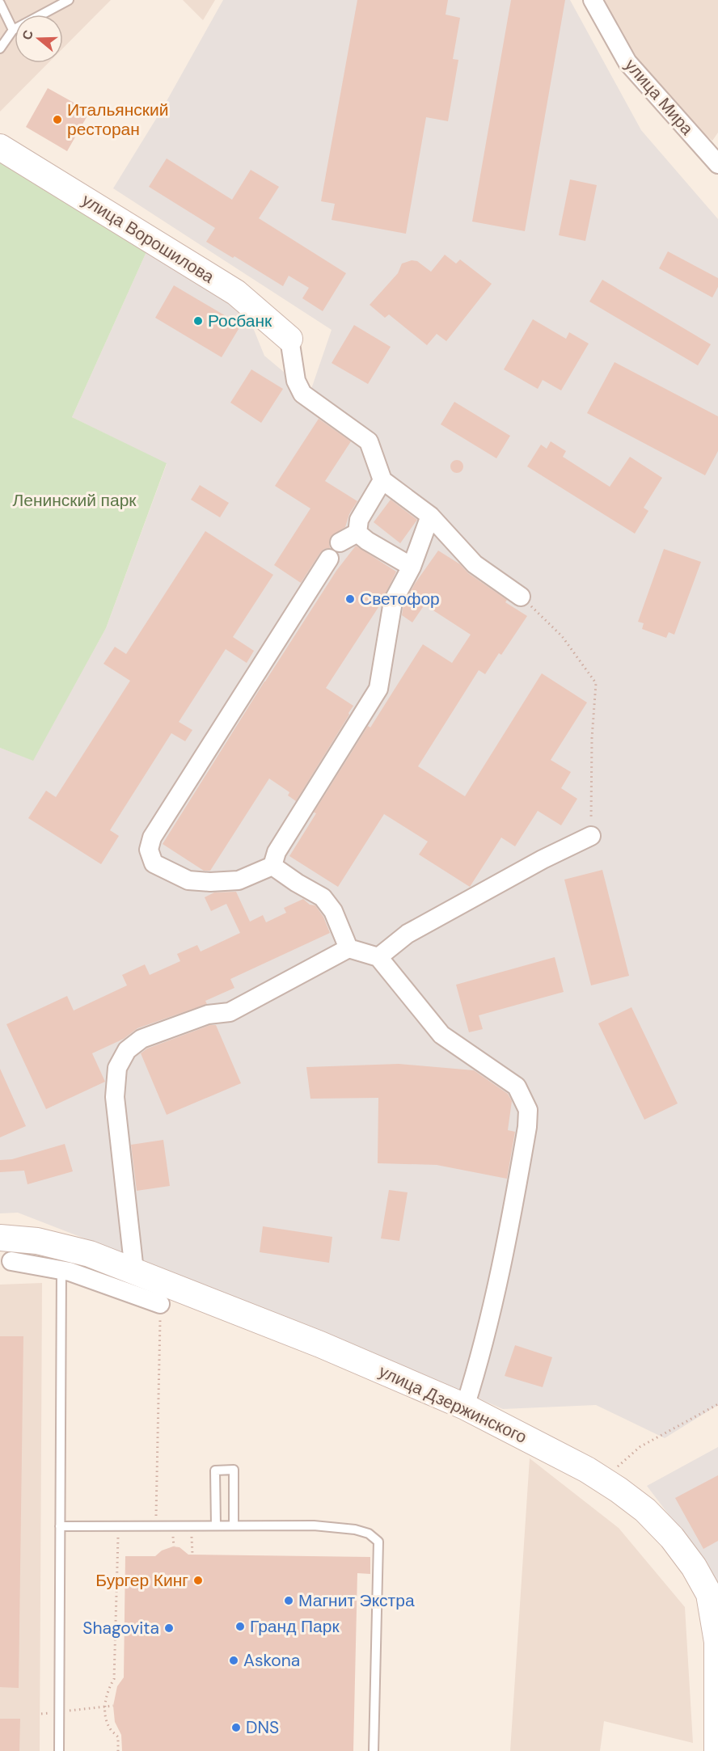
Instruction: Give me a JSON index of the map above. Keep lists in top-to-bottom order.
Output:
{
  "streets": {
    "main road": ["улица Ворошилова", "улица Дзержинского"],
    "street": ["улица Мира"]
  },
  "parks": ["Ленинский парк"],
  "places": [
    "Итальянский ресторан",
    "Росбанк",
    "Светофор",
    "Бургер Кинг",
    "Магнит Экстра",
    "Гранд Парк",
    "Shagovita",
    "Askona",
    "DNS"
  ],
  "north": "left"
}
